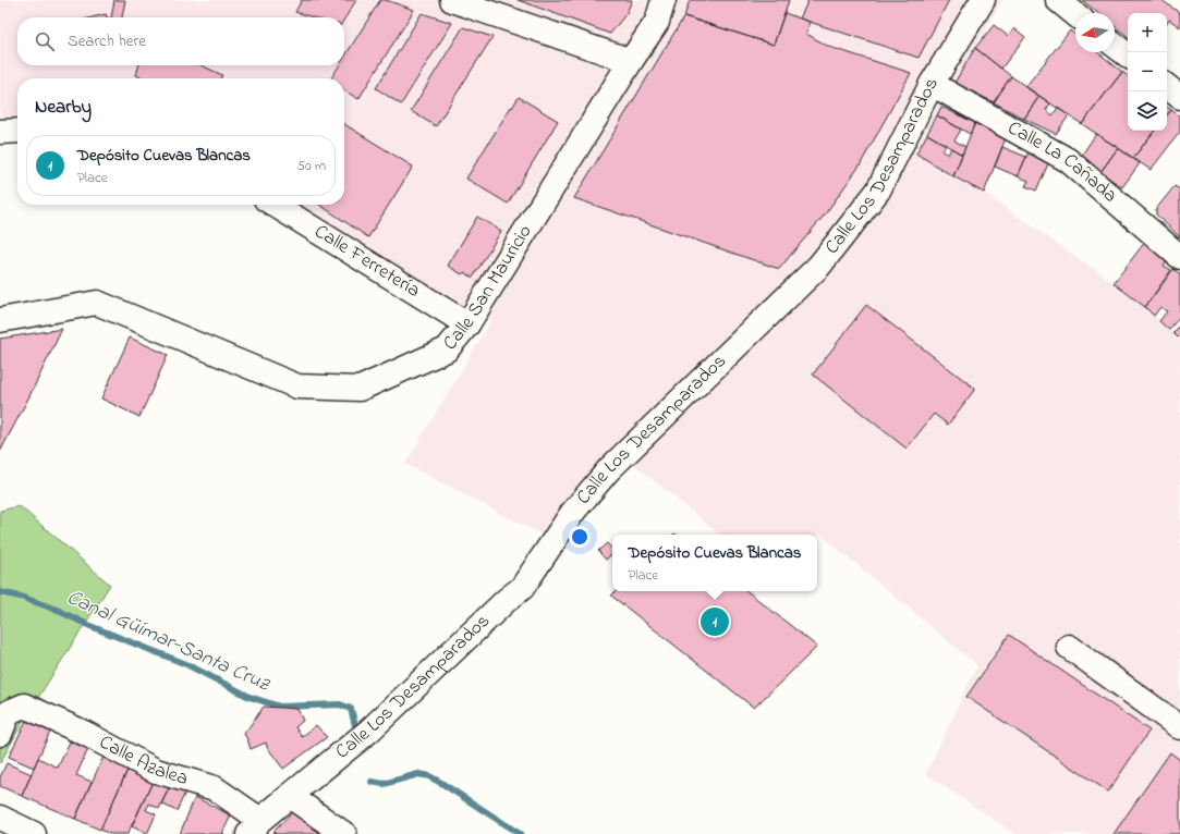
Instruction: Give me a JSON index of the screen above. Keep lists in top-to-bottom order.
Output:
{
  "streets": {
    "street": [
      "Calle La Cañada",
      "Calle Los Desamparados",
      "Calle Ferretería",
      "Calle San Mauricio",
      "Calle Azalea"
    ]
  },
  "crossings": [
    ["Calle La Cañada", "Calle Los Desamparados"],
    ["Calle Los Desamparados", "Calle Azalea"],
    ["Calle Ferretería", "Calle San Mauricio"]
  ],
  "water": ["Canal Güímar-Santa Cruz"],
  "north": "left",
  "page": {
    "map_buttons": ["+", "−"],
    "search": "Search here",
    "heading": "Nearby",
    "list": [
      {
        "mark": "1",
        "name": "Depósito Cuevas Blancas",
        "note": "Place",
        "value": "50 m"
      }
    ],
    "popup": ["Depósito Cuevas Blancas", "Place"],
    "pins": "1"
  }
}
